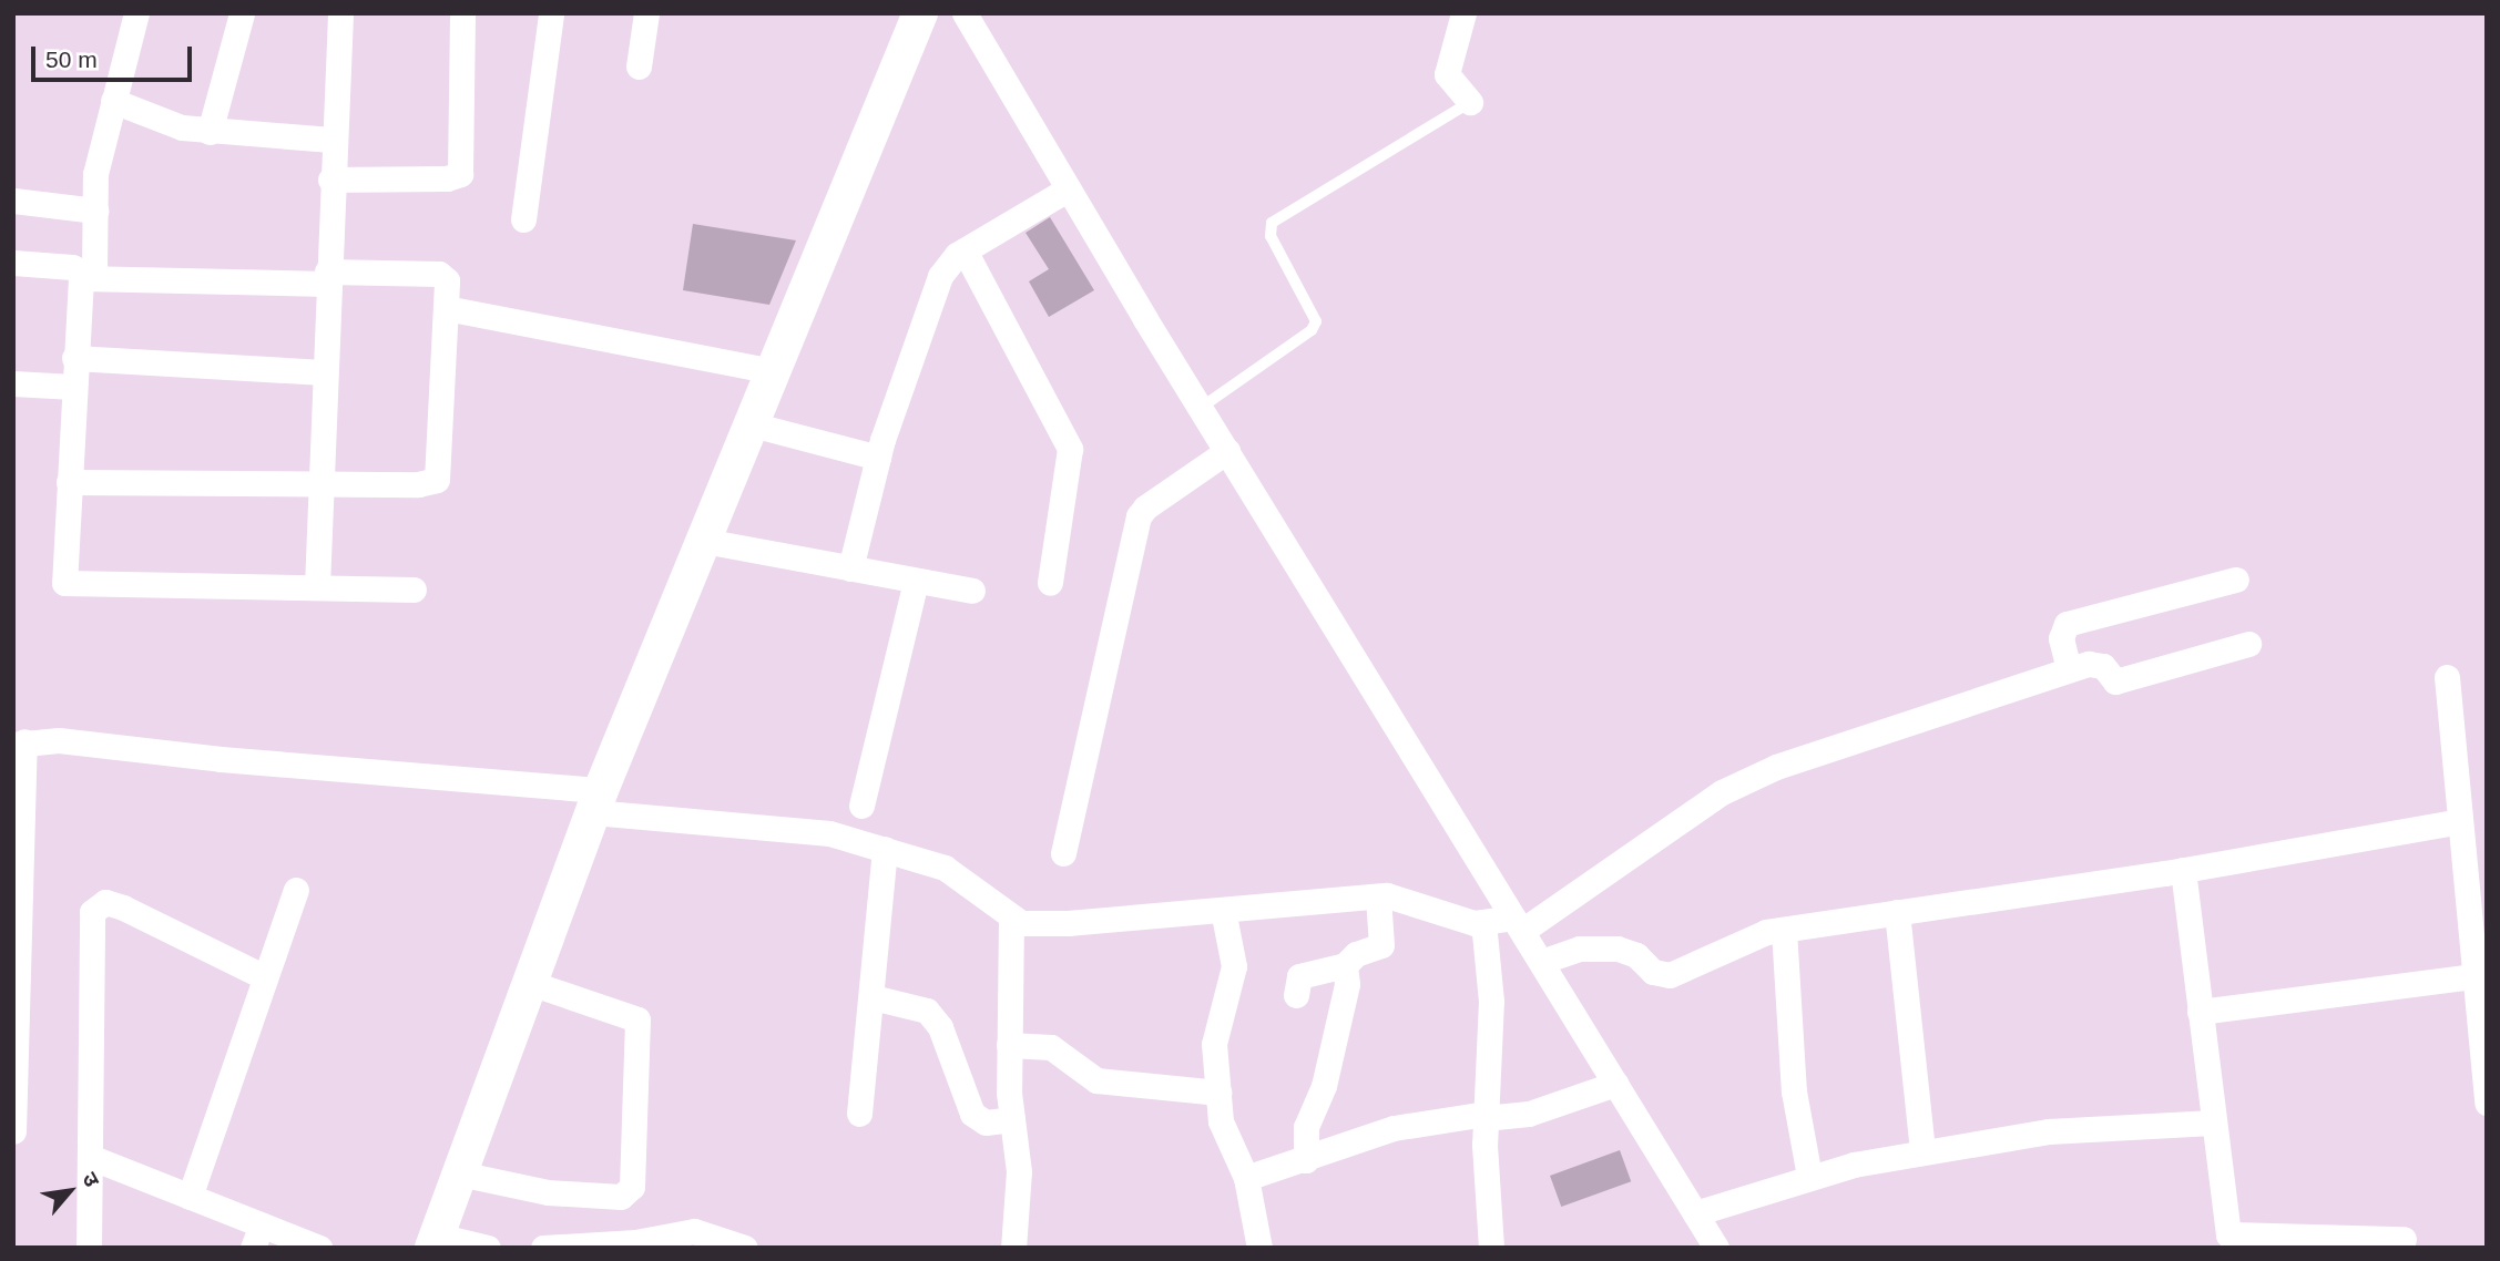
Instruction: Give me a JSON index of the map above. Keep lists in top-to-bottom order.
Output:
{
  "scale_bar": "50 m",
  "north": "top right"
}
